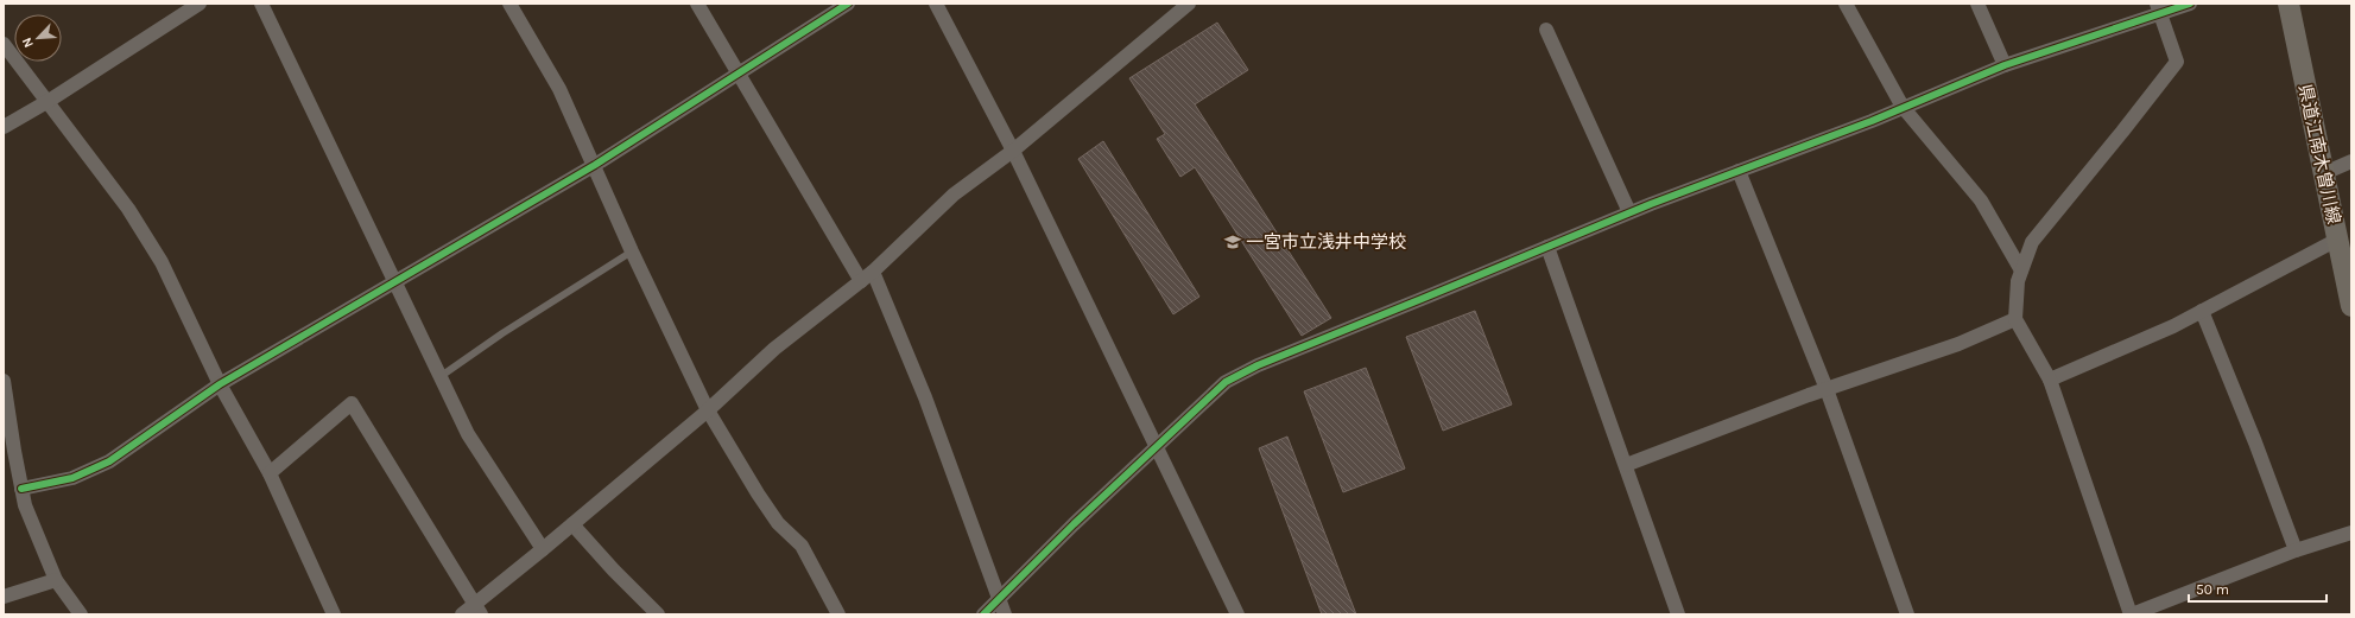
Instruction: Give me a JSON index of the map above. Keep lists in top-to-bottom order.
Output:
{
  "streets": {
    "main road": ["県道江南木曽川線"]
  },
  "places": {
    "school or university": ["一宮市立浅井中学校"]
  },
  "scale_bar": "50 m",
  "north": "bottom left"
}
